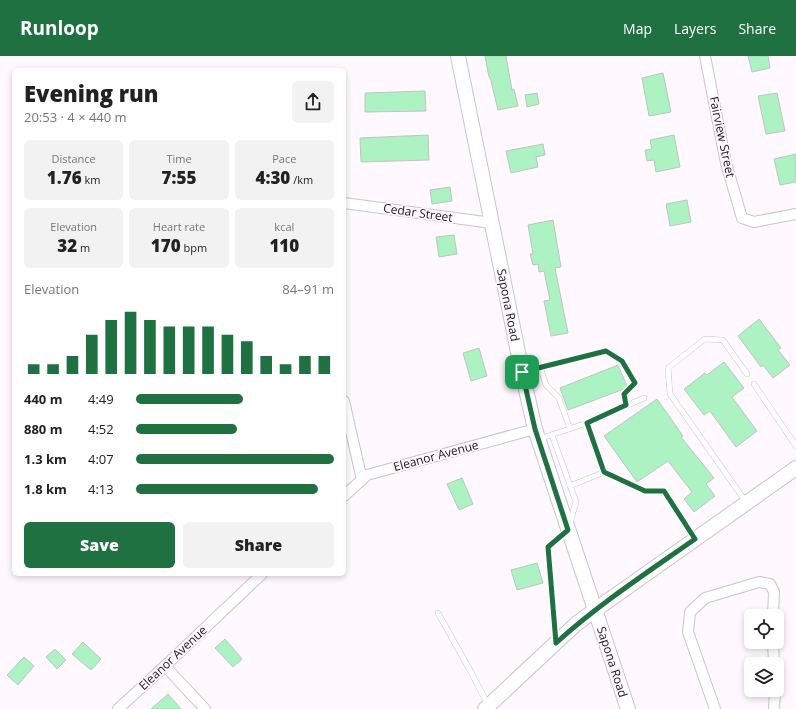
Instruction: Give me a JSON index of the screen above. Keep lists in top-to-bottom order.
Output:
{
  "streets": {
    "street": [
      "Fairview Street",
      "Cedar Street",
      "Sapona Road",
      "Eleanor Avenue"
    ]
  },
  "crossings": [
    ["Cedar Street", "Sapona Road"],
    ["Sapona Road", "Eleanor Avenue"]
  ],
  "page": {
    "header": "Runloop",
    "nav": ["Map", "Layers", "Share"],
    "heading": ["Evening run", "20:53 · 4 × 440 m"],
    "stats": [
      ["Distance", "1.76 km"],
      ["Time", "7:55"],
      ["Pace", "4:30 /km"],
      ["Elevation", "32 m"],
      ["Heart rate", "170 bpm"],
      ["kcal", "110"]
    ],
    "chart": ["Elevation", "84–91 m"],
    "list": [
      {
        "name": "440 m",
        "note": "4:49"
      },
      {
        "name": "880 m",
        "note": "4:52"
      },
      {
        "name": "1.3 km",
        "note": "4:07"
      },
      {
        "name": "1.8 km",
        "note": "4:13"
      }
    ],
    "buttons": ["Save", "Share"]
  }
}
